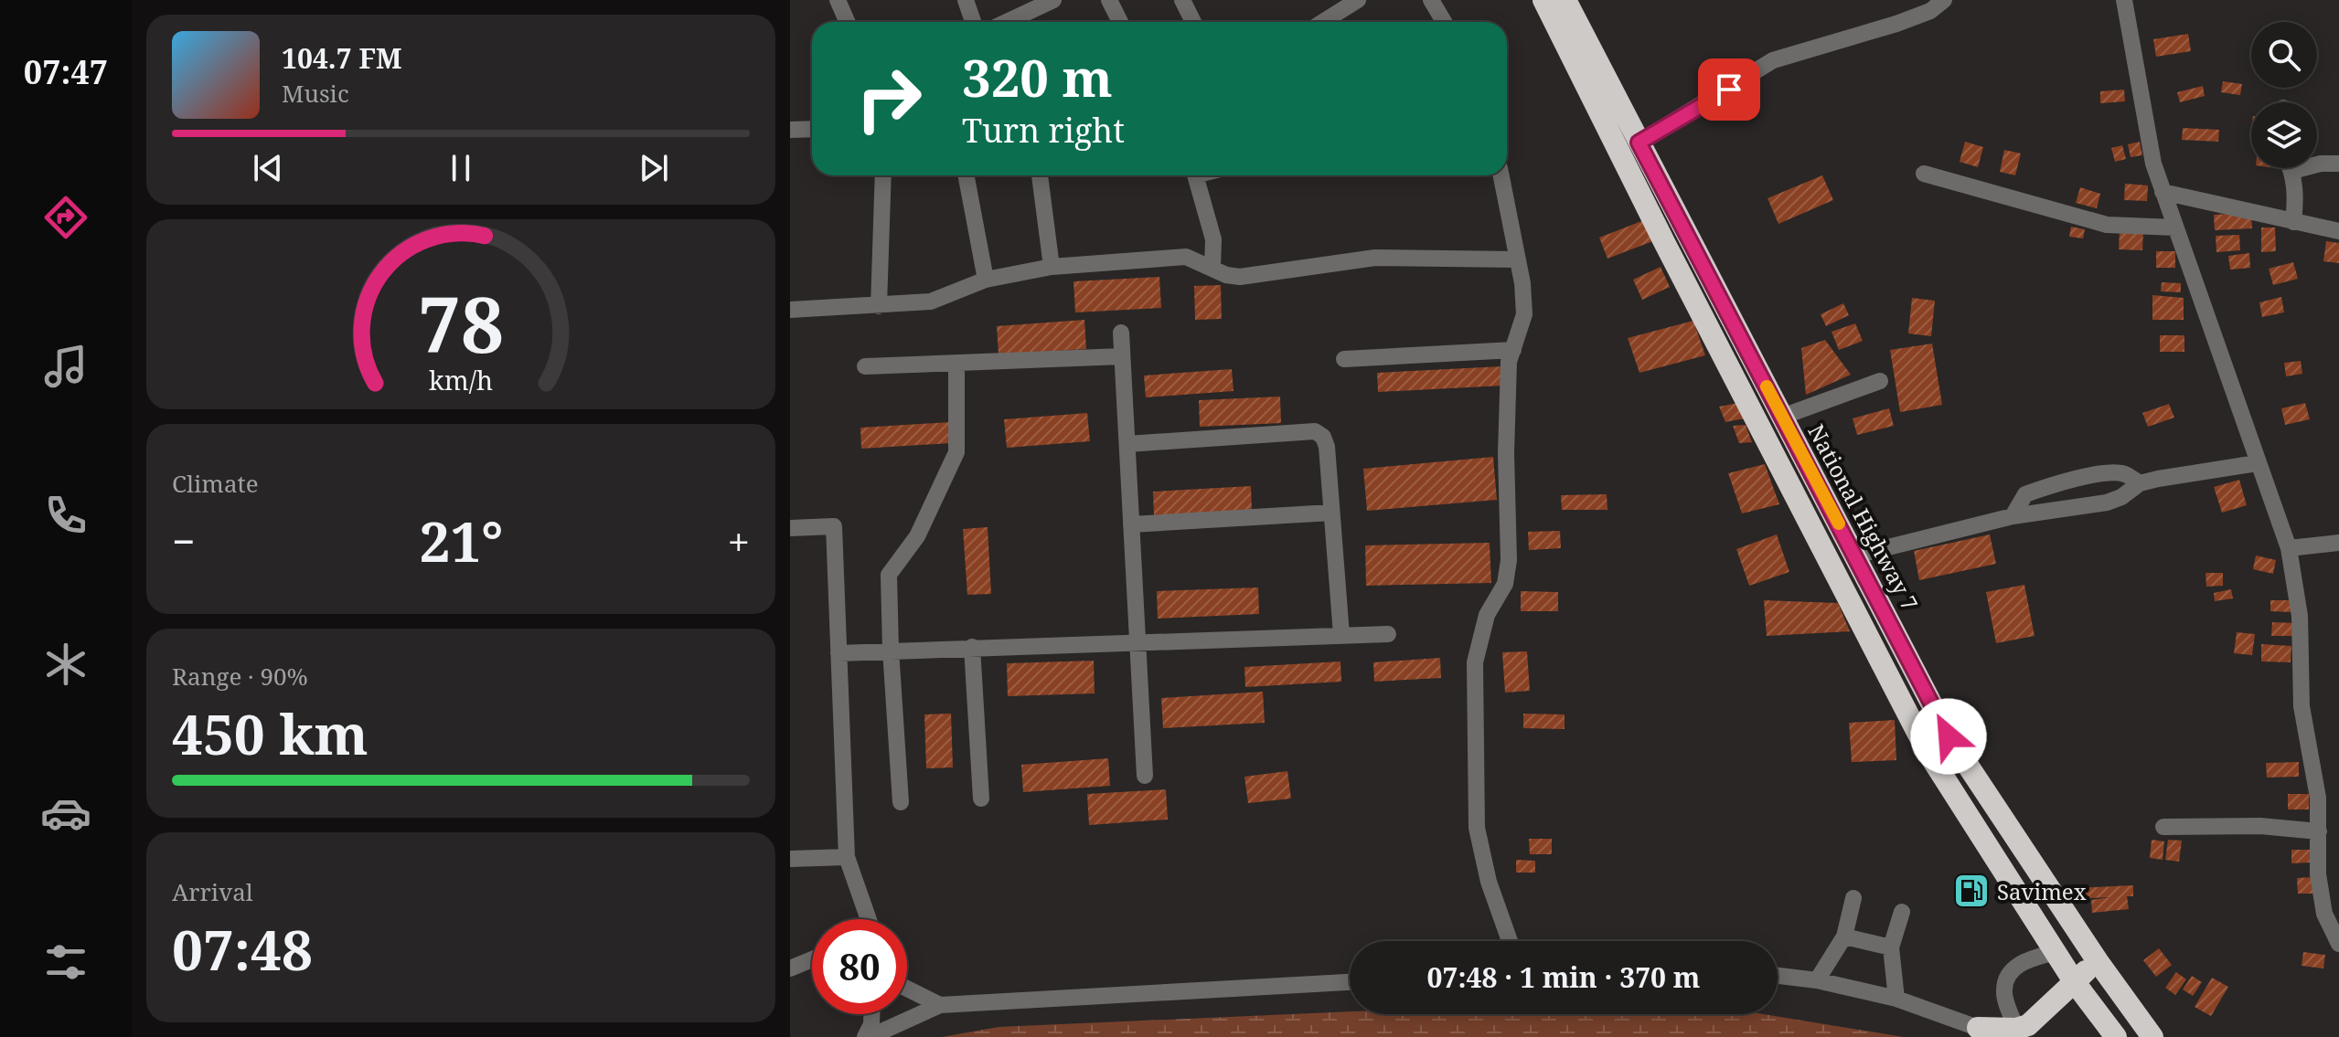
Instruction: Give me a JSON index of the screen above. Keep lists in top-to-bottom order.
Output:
{
  "streets": {
    "highway": ["National Highway 7"]
  },
  "places": {
    "fuel station": ["Savimex"]
  },
  "page": {
    "tabs": "07:47",
    "turn": ["320 m", "Turn right"],
    "song": ["104.7 FM", "Music"],
    "tile": [
      "Climate",
      ["Range · 90%", "450 km"],
      ["Arrival", "07:48"]
    ],
    "heat": ["−", "21°", "+"],
    "limit": "80",
    "trip": "07:48 · 1 min · 370 m",
    "gauge": ["78", "km/h"]
  }
}
